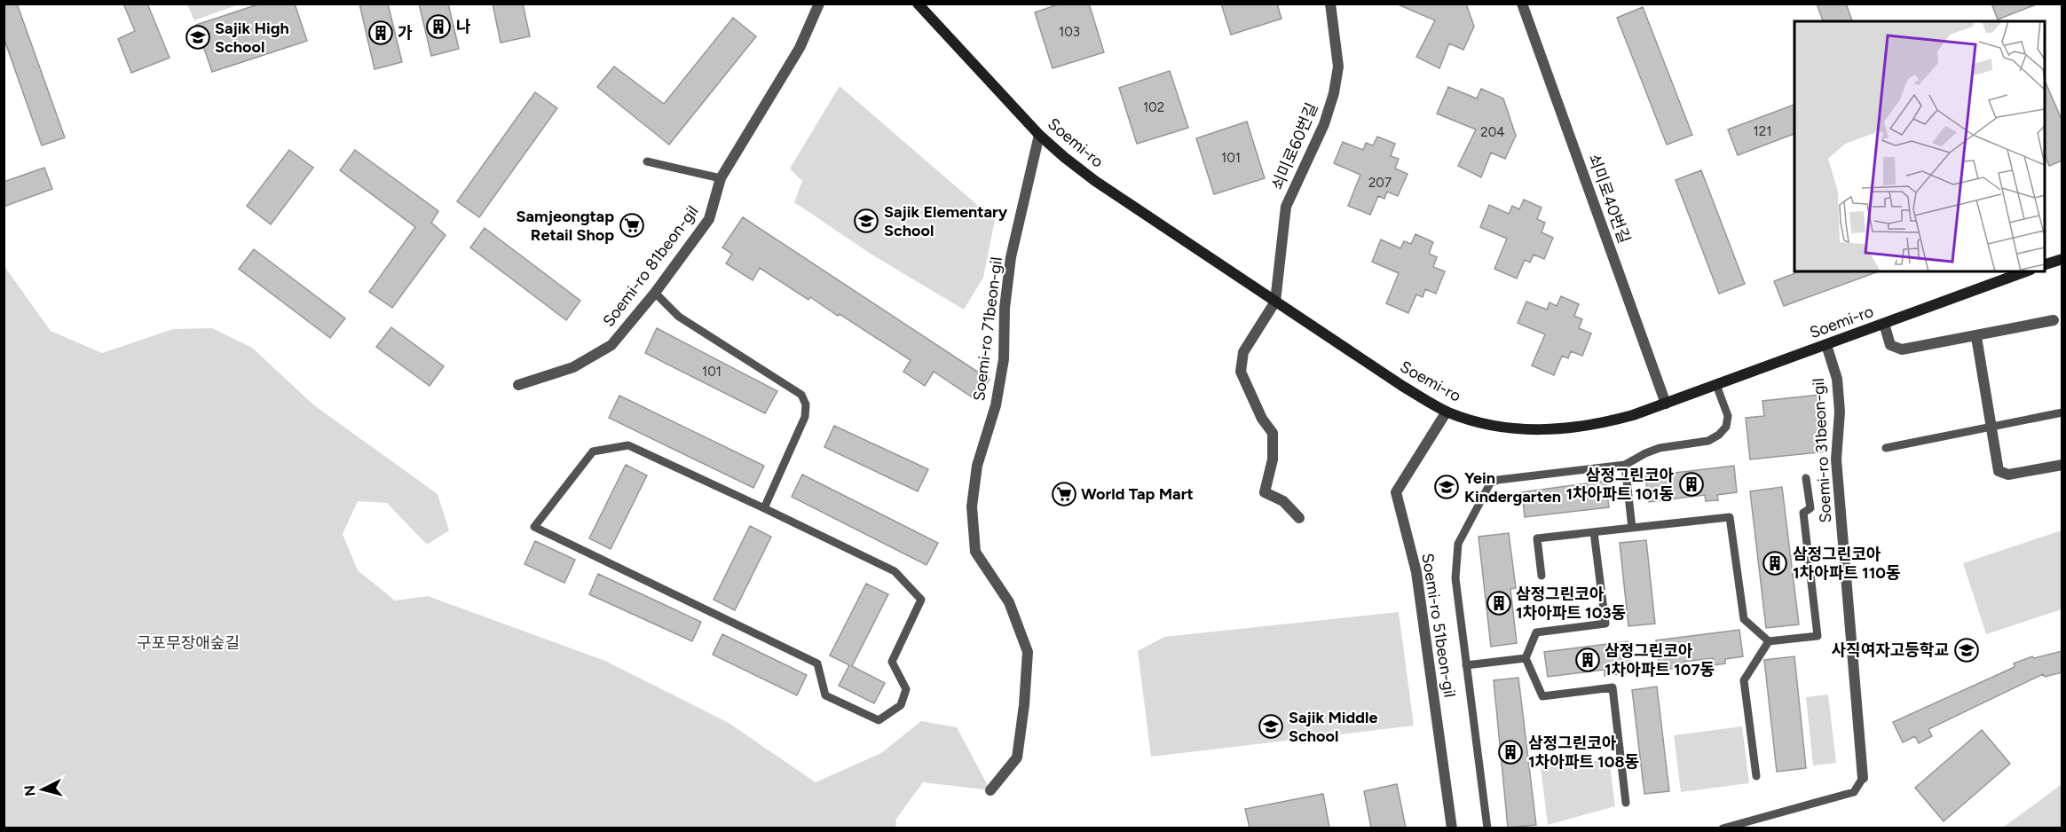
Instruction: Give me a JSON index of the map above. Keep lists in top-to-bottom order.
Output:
{
  "streets": {
    "main road": ["Soemi-ro"],
    "street": [
      "쇠미로60번길",
      "쇠미로40번길",
      "Soemi-ro 81beon-gil",
      "Soemi-ro 71beon-gil",
      "Soemi-ro 31beon-gil",
      "Soemi-ro 51beon-gil"
    ]
  },
  "crossings": [
    ["Soemi-ro", "쇠미로60번길"],
    ["Soemi-ro", "쇠미로40번길"],
    ["Soemi-ro", "Soemi-ro 71beon-gil"],
    ["Soemi-ro", "Soemi-ro 31beon-gil"],
    ["Soemi-ro", "Soemi-ro 51beon-gil"]
  ],
  "parks": ["구포무장애숲길"],
  "places": {
    "building": [
      "나",
      "가",
      "삼정그린코아 1차아파트 101동",
      "삼정그린코아 1차아파트 110동",
      "삼정그린코아 1차아파트 103동",
      "삼정그린코아 1차아파트 107동",
      "삼정그린코아 1차아파트 108동"
    ],
    "school or university": [
      "Sajik High School",
      "Sajik Elementary School",
      "Yein Kindergarten",
      "사직여자고등학교",
      "Sajik Middle School"
    ],
    "supermarket": ["Samjeongtap Retail Shop", "World Tap Mart"]
  },
  "house_numbers": [
    "103",
    "102",
    "121",
    "204",
    "101",
    "207",
    "101"
  ],
  "north": "left"
}
